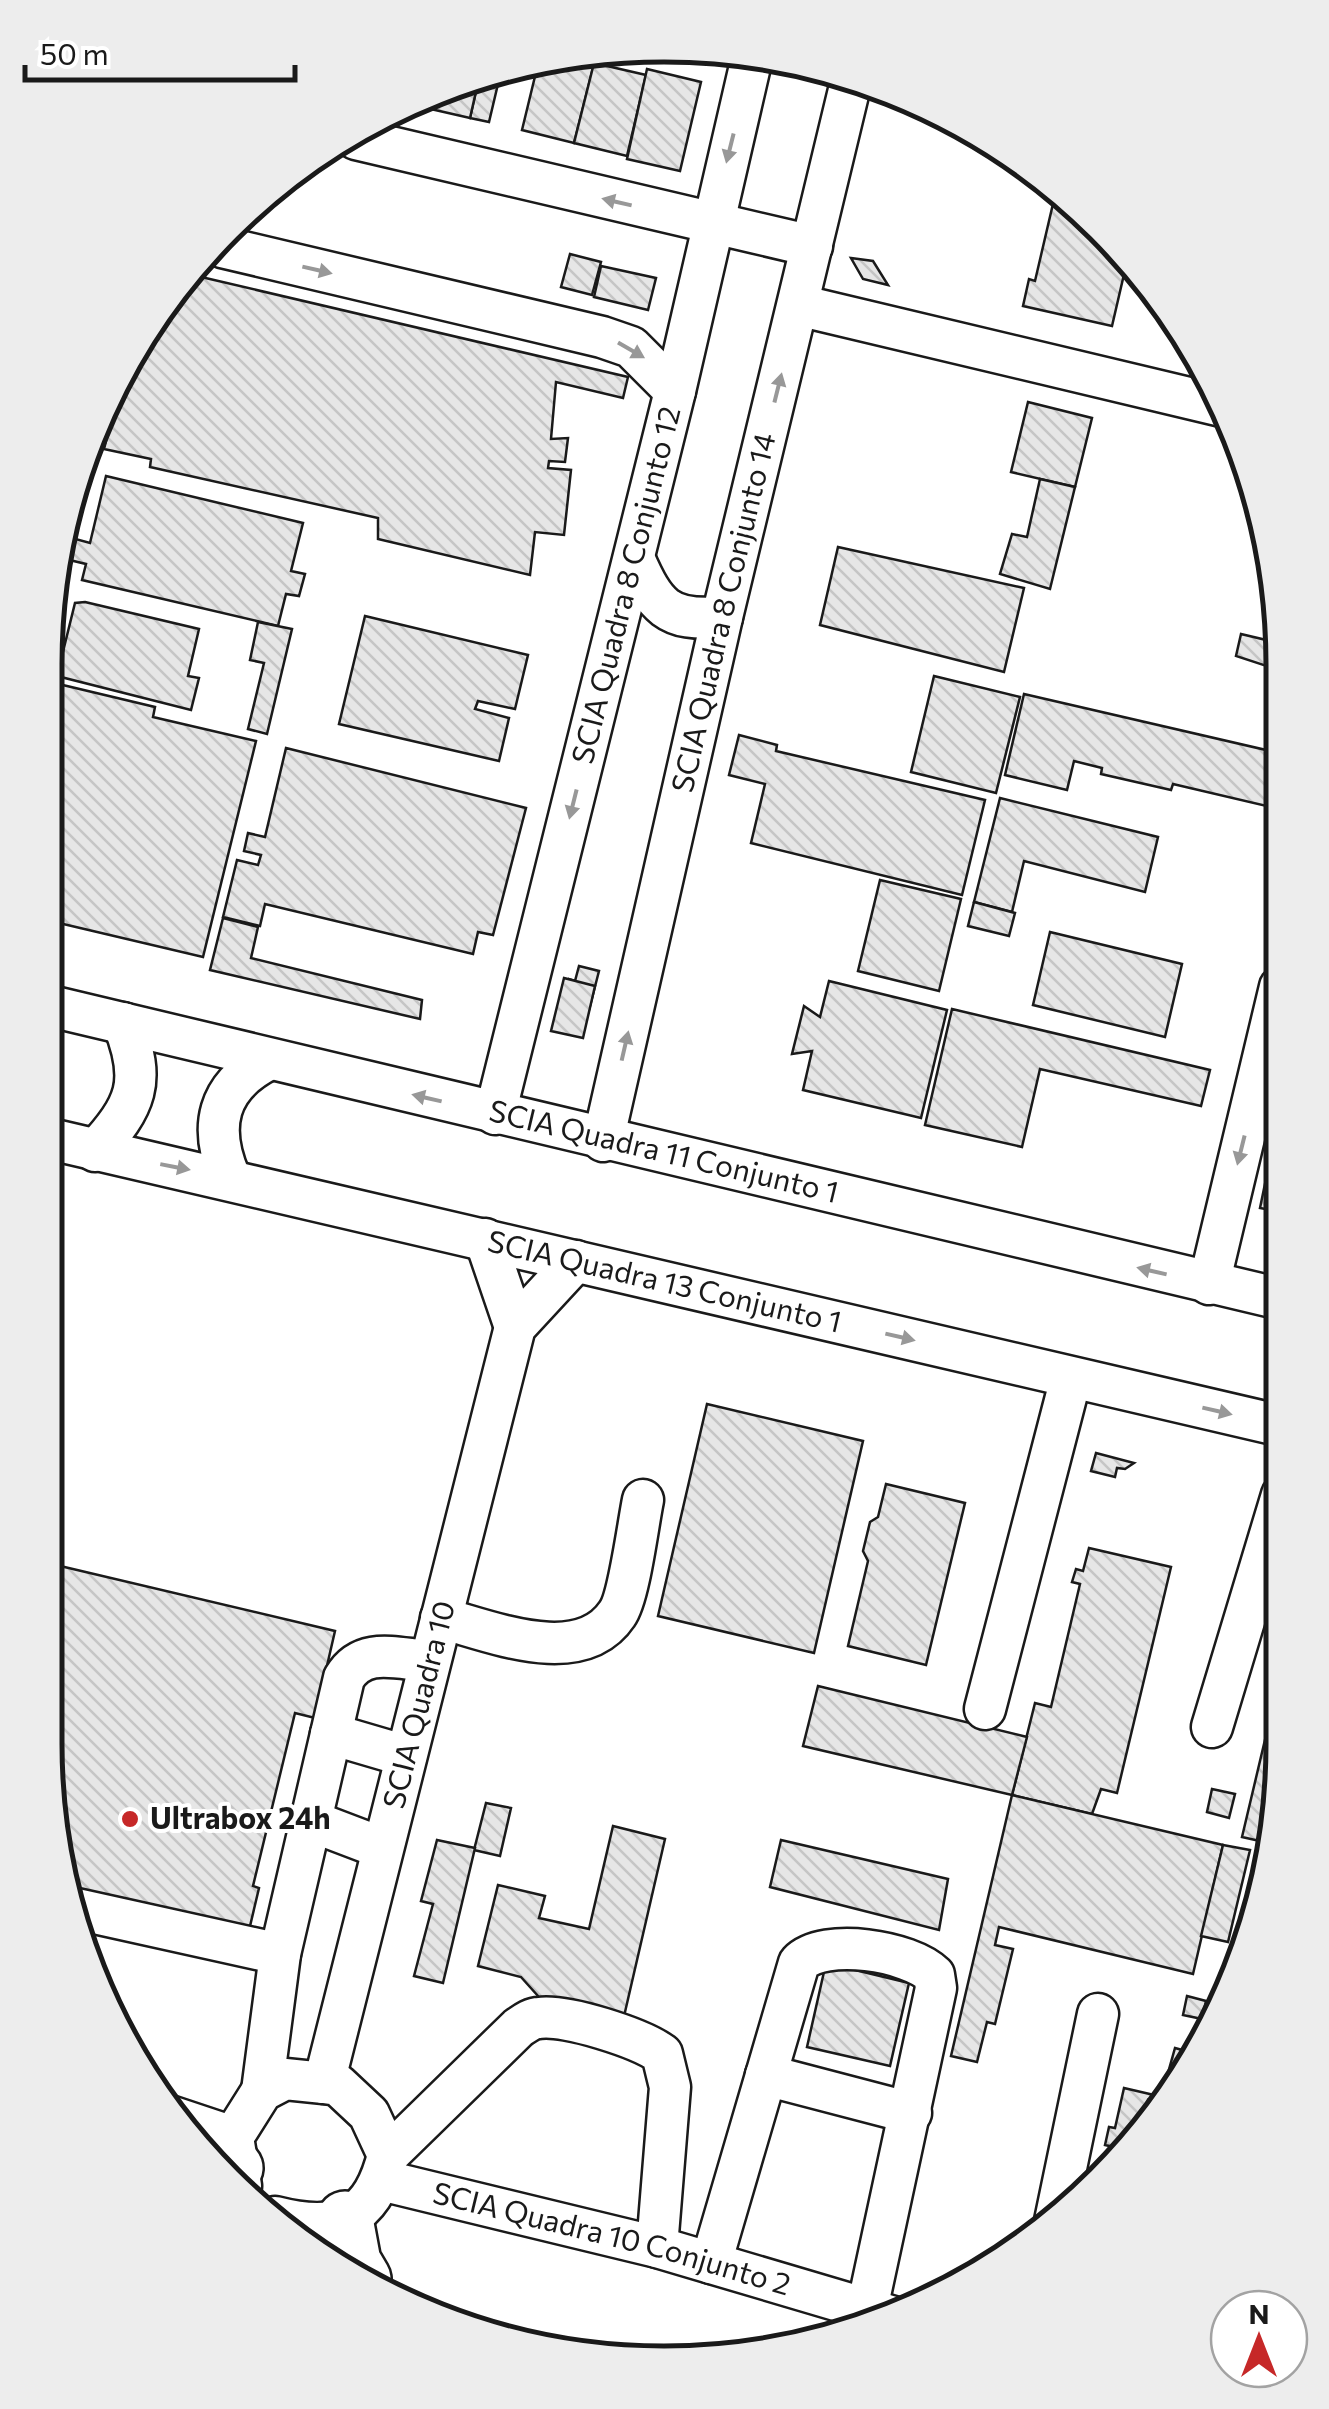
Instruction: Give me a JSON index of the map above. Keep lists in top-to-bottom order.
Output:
{
  "streets": {
    "street": [
      "SCIA Quadra 8 Conjunto 12",
      "SCIA Quadra 8 Conjunto 14",
      "SCIA Quadra 11 Conjunto 1",
      "SCIA Quadra 13 Conjunto 1",
      "SCIA Quadra 10",
      "SCIA Quadra 10 Conjunto 2"
    ]
  },
  "crossings": [
    ["SCIA Quadra 8 Conjunto 12", "SCIA Quadra 11 Conjunto 1"],
    ["SCIA Quadra 8 Conjunto 14", "SCIA Quadra 11 Conjunto 1"],
    ["SCIA Quadra 13 Conjunto 1", "SCIA Quadra 10"]
  ],
  "one_way": [
    "SCIA Quadra 8 Conjunto 12",
    "SCIA Quadra 8 Conjunto 14",
    "SCIA Quadra 11 Conjunto 1",
    "SCIA Quadra 13 Conjunto 1"
  ],
  "places": ["Ultrabox 24h"],
  "scale_bar": "50 m",
  "north": "top"
}
